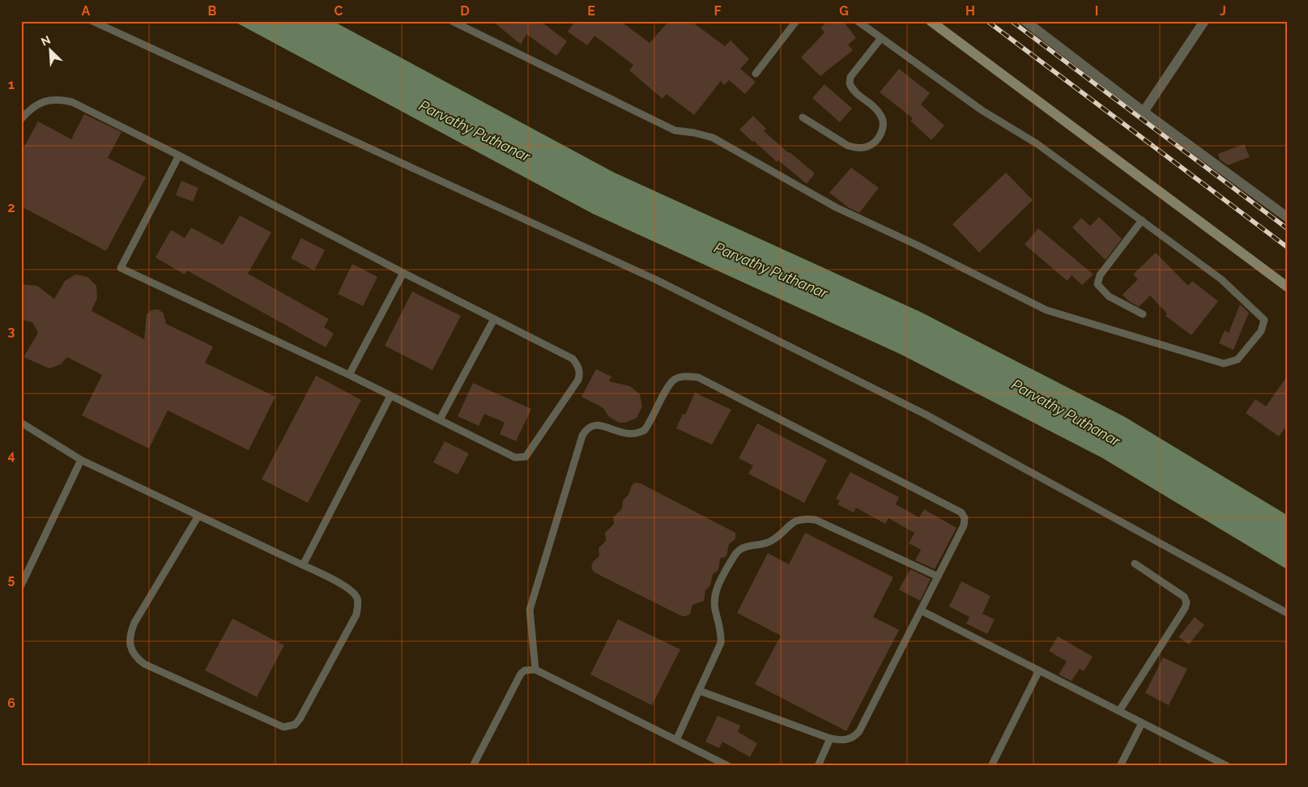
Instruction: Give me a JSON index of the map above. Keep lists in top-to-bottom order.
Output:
{
  "water": ["Parvathy Puthanar"],
  "north": "top left",
  "grid": {
    "columns": [
      "A",
      "B",
      "C",
      "D",
      "E",
      "F",
      "G",
      "H",
      "I",
      "J"
    ],
    "rows": [
      "1",
      "2",
      "3",
      "4",
      "5",
      "6"
    ]
  }
}
